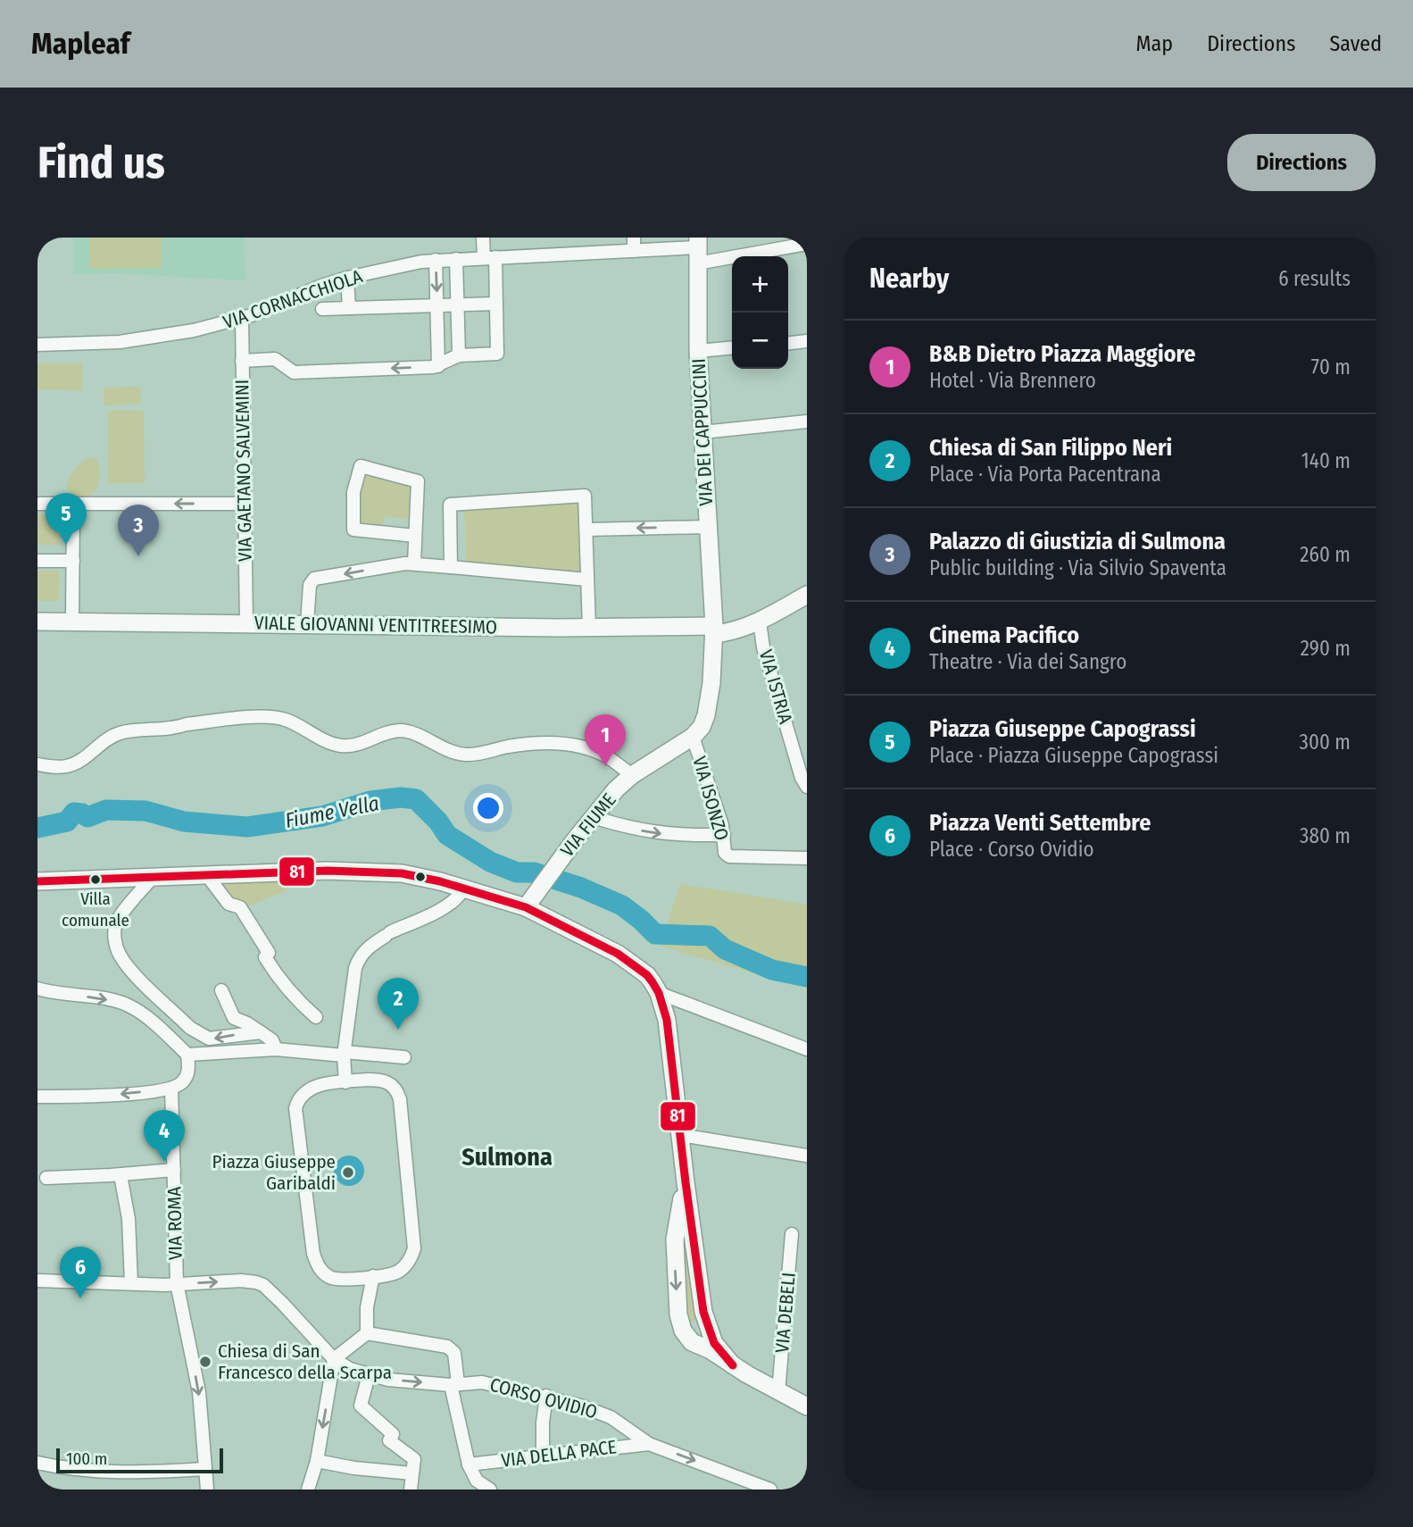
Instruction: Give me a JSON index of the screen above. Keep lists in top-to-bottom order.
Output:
{
  "streets": {
    "street": [
      "VIA CORNACCHIOLA",
      "VIA DEI CAPPUCCINI",
      "VIA GAETANO SALVEMINI",
      "VIALE GIOVANNI VENTITREESIMO",
      "VIA ISTRIA",
      "VIA ISONZO",
      "VIA FIUME",
      "VIA ROMA",
      "VIA DEBELI",
      "CORSO OVIDIO",
      "VIA DELLA PACE"
    ]
  },
  "crossings": [
    ["VIA CORNACCHIOLA", "VIA DEI CAPPUCCINI"],
    ["VIA CORNACCHIOLA", "VIA GAETANO SALVEMINI"],
    ["VIA DEI CAPPUCCINI", "VIALE GIOVANNI VENTITREESIMO"],
    ["VIA DEI CAPPUCCINI", "VIA FIUME"],
    ["VIA GAETANO SALVEMINI", "VIALE GIOVANNI VENTITREESIMO"],
    ["VIALE GIOVANNI VENTITREESIMO", "VIA ISTRIA"],
    ["VIALE GIOVANNI VENTITREESIMO", "VIA FIUME"],
    ["VIA ISONZO", "VIA FIUME"],
    ["VIA ROMA", "CORSO OVIDIO"],
    ["CORSO OVIDIO", "VIA DELLA PACE"]
  ],
  "one_way": ["VIA ROMA"],
  "districts": ["Sulmona"],
  "water": ["Fiume Vella"],
  "places": ["Villa comunale", "Piazza Giuseppe Garibaldi", "Chiesa di San Francesco della Scarpa"],
  "lines": ["transit line 81"],
  "scale_bar": "100 m",
  "page": {
    "header": "Mapleaf",
    "nav": ["Map", "Directions", "Saved"],
    "buttons": "Directions",
    "title": "Find us",
    "heading": ["Nearby", "6 results"],
    "map_buttons": ["+", "−"],
    "list": [
      {
        "mark": "1",
        "name": "B&B Dietro Piazza Maggiore",
        "note": "Hotel · Via Brennero",
        "value": "70 m"
      },
      {
        "mark": "2",
        "name": "Chiesa di San Filippo Neri",
        "note": "Place · Via Porta Pacentrana",
        "value": "140 m"
      },
      {
        "mark": "3",
        "name": "Palazzo di Giustizia di Sulmona",
        "note": "Public building · Via Silvio Spaventa",
        "value": "260 m"
      },
      {
        "mark": "4",
        "name": "Cinema Pacifico",
        "note": "Theatre · Via dei Sangro",
        "value": "290 m"
      },
      {
        "mark": "5",
        "name": "Piazza Giuseppe Capograssi",
        "note": "Place · Piazza Giuseppe Capograssi",
        "value": "300 m"
      },
      {
        "mark": "6",
        "name": "Piazza Venti Settembre",
        "note": "Place · Corso Ovidio",
        "value": "380 m"
      }
    ],
    "pins": [
      "5",
      "3",
      "1",
      "2",
      "4",
      "6"
    ],
    "scale": "100 m"
  }
}
